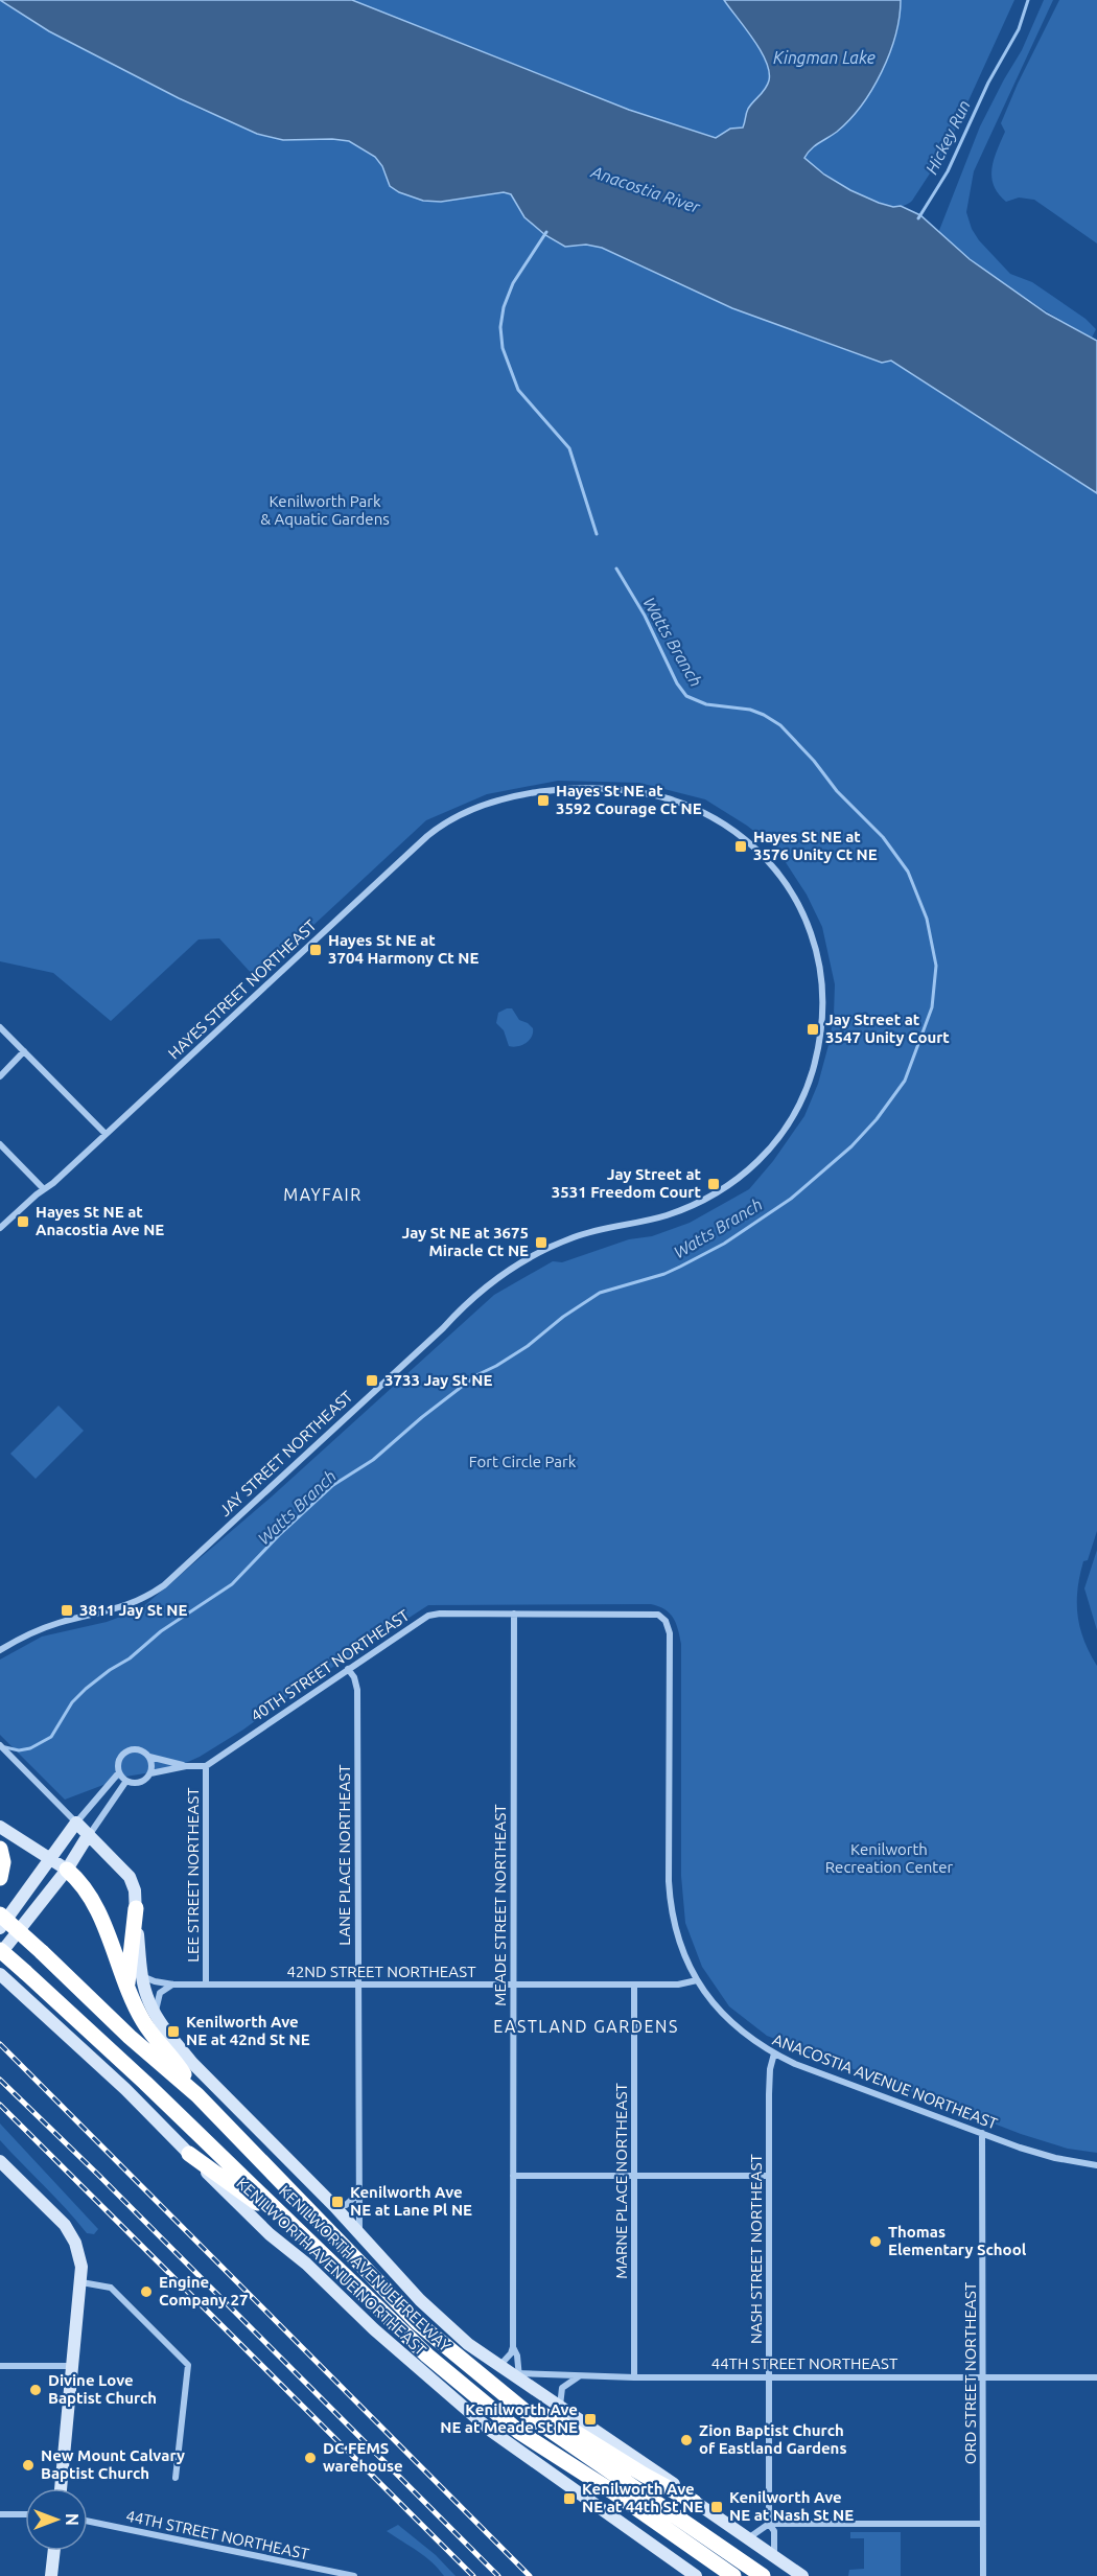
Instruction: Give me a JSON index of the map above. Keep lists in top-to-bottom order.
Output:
{
  "streets": {
    "highway": ["KENILWORTH AVENUE FREEWAY"],
    "main road": ["KENILWORTH AVENUE NORTHEAST"],
    "street": [
      "HAYES STREET NORTHEAST",
      "JAY STREET NORTHEAST",
      "40TH STREET NORTHEAST",
      "LANE PLACE NORTHEAST",
      "LEE STREET NORTHEAST",
      "MEADE STREET NORTHEAST",
      "42ND STREET NORTHEAST",
      "ANACOSTIA AVENUE NORTHEAST",
      "MARNE PLACE NORTHEAST",
      "NASH STREET NORTHEAST",
      "44TH STREET NORTHEAST",
      "ORD STREET NORTHEAST"
    ]
  },
  "crossings": [
    ["HAYES STREET NORTHEAST", "JAY STREET NORTHEAST"],
    ["40TH STREET NORTHEAST", "LANE PLACE NORTHEAST"],
    ["40TH STREET NORTHEAST", "LEE STREET NORTHEAST"],
    ["40TH STREET NORTHEAST", "MEADE STREET NORTHEAST"],
    ["40TH STREET NORTHEAST", "ANACOSTIA AVENUE NORTHEAST"],
    ["LANE PLACE NORTHEAST", "42ND STREET NORTHEAST"],
    ["LEE STREET NORTHEAST", "42ND STREET NORTHEAST"],
    ["MEADE STREET NORTHEAST", "42ND STREET NORTHEAST"],
    ["MEADE STREET NORTHEAST", "44TH STREET NORTHEAST"],
    ["42ND STREET NORTHEAST", "ANACOSTIA AVENUE NORTHEAST"],
    ["42ND STREET NORTHEAST", "MARNE PLACE NORTHEAST"],
    ["ANACOSTIA AVENUE NORTHEAST", "NASH STREET NORTHEAST"],
    ["ANACOSTIA AVENUE NORTHEAST", "ORD STREET NORTHEAST"],
    ["MARNE PLACE NORTHEAST", "44TH STREET NORTHEAST"],
    ["NASH STREET NORTHEAST", "44TH STREET NORTHEAST"],
    ["44TH STREET NORTHEAST", "ORD STREET NORTHEAST"]
  ],
  "districts": ["MAYFAIR", "EASTLAND GARDENS"],
  "water": [
    "Kingman Lake",
    "Hickey Run",
    "Anacostia River",
    "Watts Branch"
  ],
  "parks": ["Kenilworth Park & Aquatic Gardens", "Fort Circle Park", "Kenilworth Recreation Center"],
  "places": {
    "transit": [
      "Hayes St NE at 3592 Courage Ct NE",
      "Hayes St NE at 3576 Unity Ct NE",
      "Hayes St NE at 3704 Harmony Ct NE",
      "Jay Street at 3547 Unity Court",
      "Jay Street at 3531 Freedom Court",
      "Hayes St NE at Anacostia Ave NE",
      "Jay St NE at 3675 Miracle Ct NE",
      "3733 Jay St NE",
      "3811 Jay St NE",
      "Kenilworth Ave NE at 42nd St NE",
      "Kenilworth Ave NE at Lane Pl NE",
      "Kenilworth Ave NE at Meade St NE",
      "Kenilworth Ave NE at 44th St NE",
      "Kenilworth Ave NE at Nash St NE"
    ],
    "other": [
      "Thomas Elementary School",
      "Engine Company 27",
      "Divine Love Baptist Church",
      "Zion Baptist Church of Eastland Gardens",
      "DC FEMS warehouse",
      "New Mount Calvary Baptist Church"
    ]
  },
  "north": "right"
}
